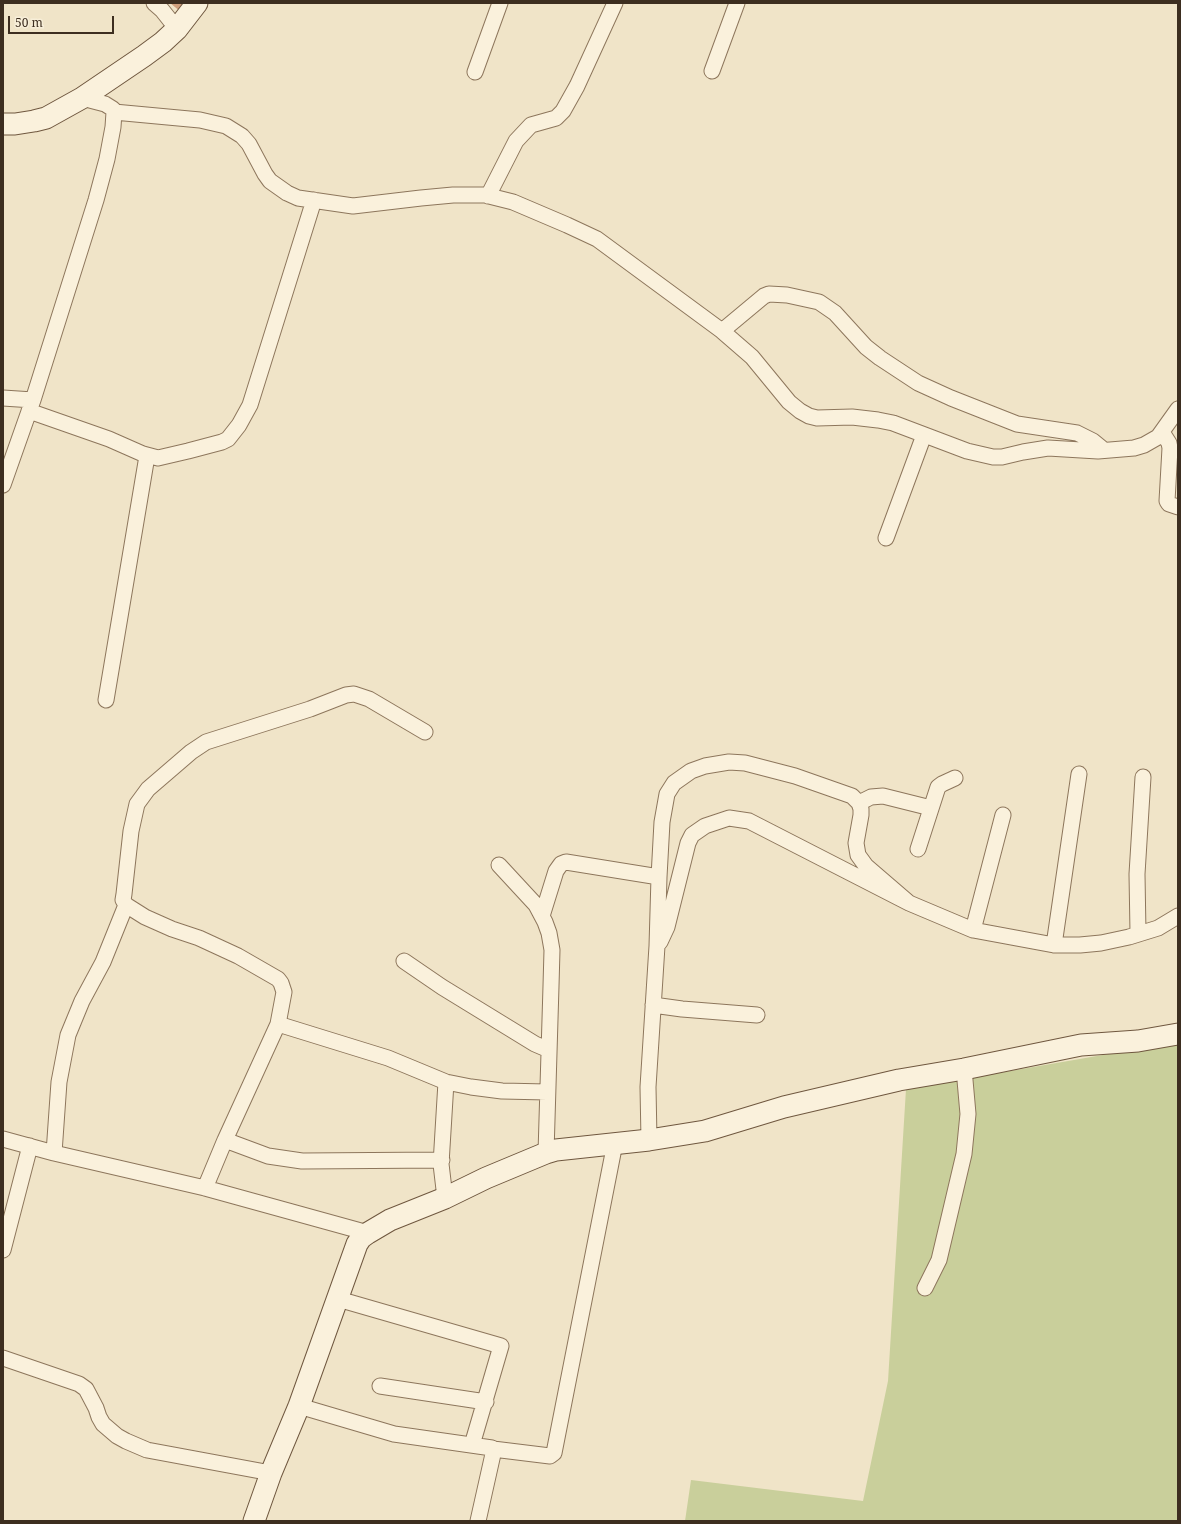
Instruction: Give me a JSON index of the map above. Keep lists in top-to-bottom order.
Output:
{
  "scale_bar": "50 m"
}
